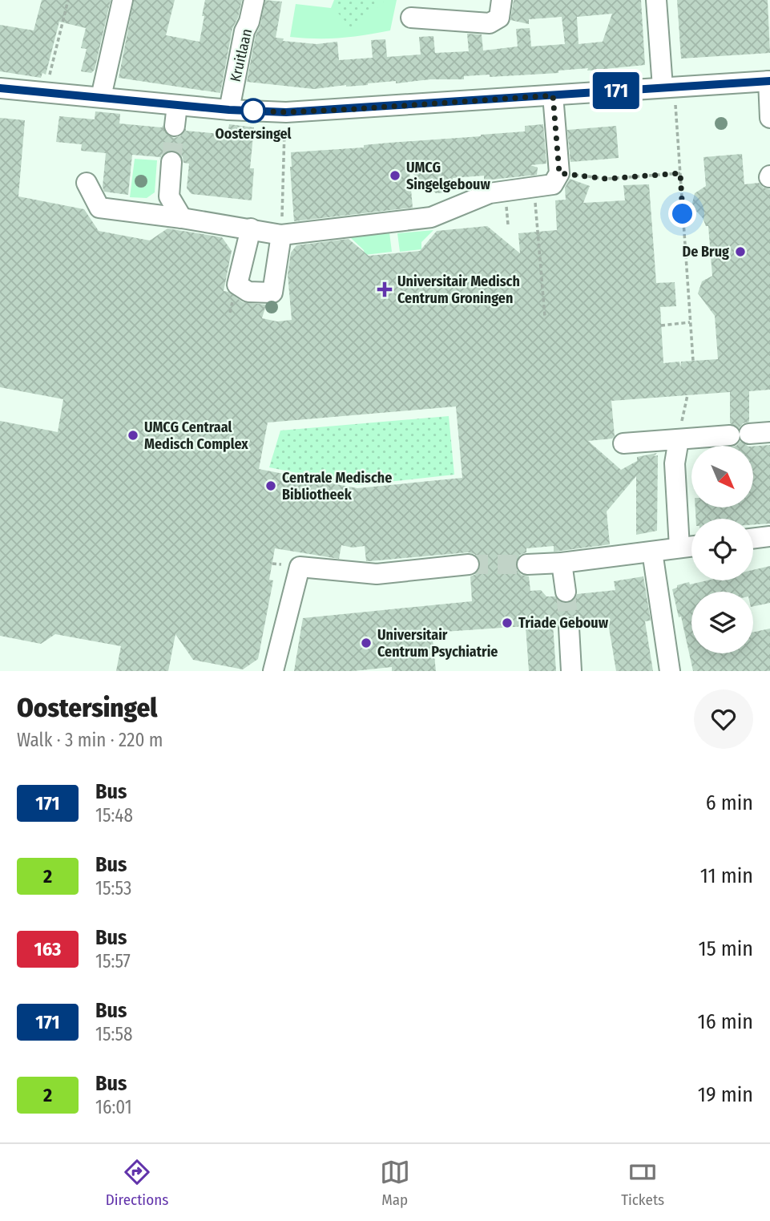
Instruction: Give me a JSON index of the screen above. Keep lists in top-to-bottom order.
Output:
{
  "streets": {
    "street": ["Kruitlaan"]
  },
  "places": {
    "other": [
      "Oostersingel",
      "UMCG Singelgebouw",
      "De Brug",
      "UMCG Centraal Medisch Complex",
      "Centrale Medische Bibliotheek",
      "Triade Gebouw",
      "Universitair Centrum Psychiatrie"
    ],
    "health": ["Universitair Medisch Centrum Groningen"]
  },
  "lines": ["bus line 171"],
  "north": "bottom right",
  "page": {
    "on_map": "171",
    "heading": ["Oostersingel", "Walk · 3 min · 220 m"],
    "list": [
      {
        "mark": "171",
        "name": "Bus",
        "note": "15:48",
        "value": "6 min"
      },
      {
        "mark": "2",
        "name": "Bus",
        "note": "15:53",
        "value": "11 min"
      },
      {
        "mark": "163",
        "name": "Bus",
        "note": "15:57",
        "value": "15 min"
      },
      {
        "mark": "171",
        "name": "Bus",
        "note": "15:58",
        "value": "16 min"
      },
      {
        "mark": "2",
        "name": "Bus",
        "note": "16:01",
        "value": "19 min"
      }
    ],
    "tabs": ["Directions", "Map", "Tickets"]
  }
}
